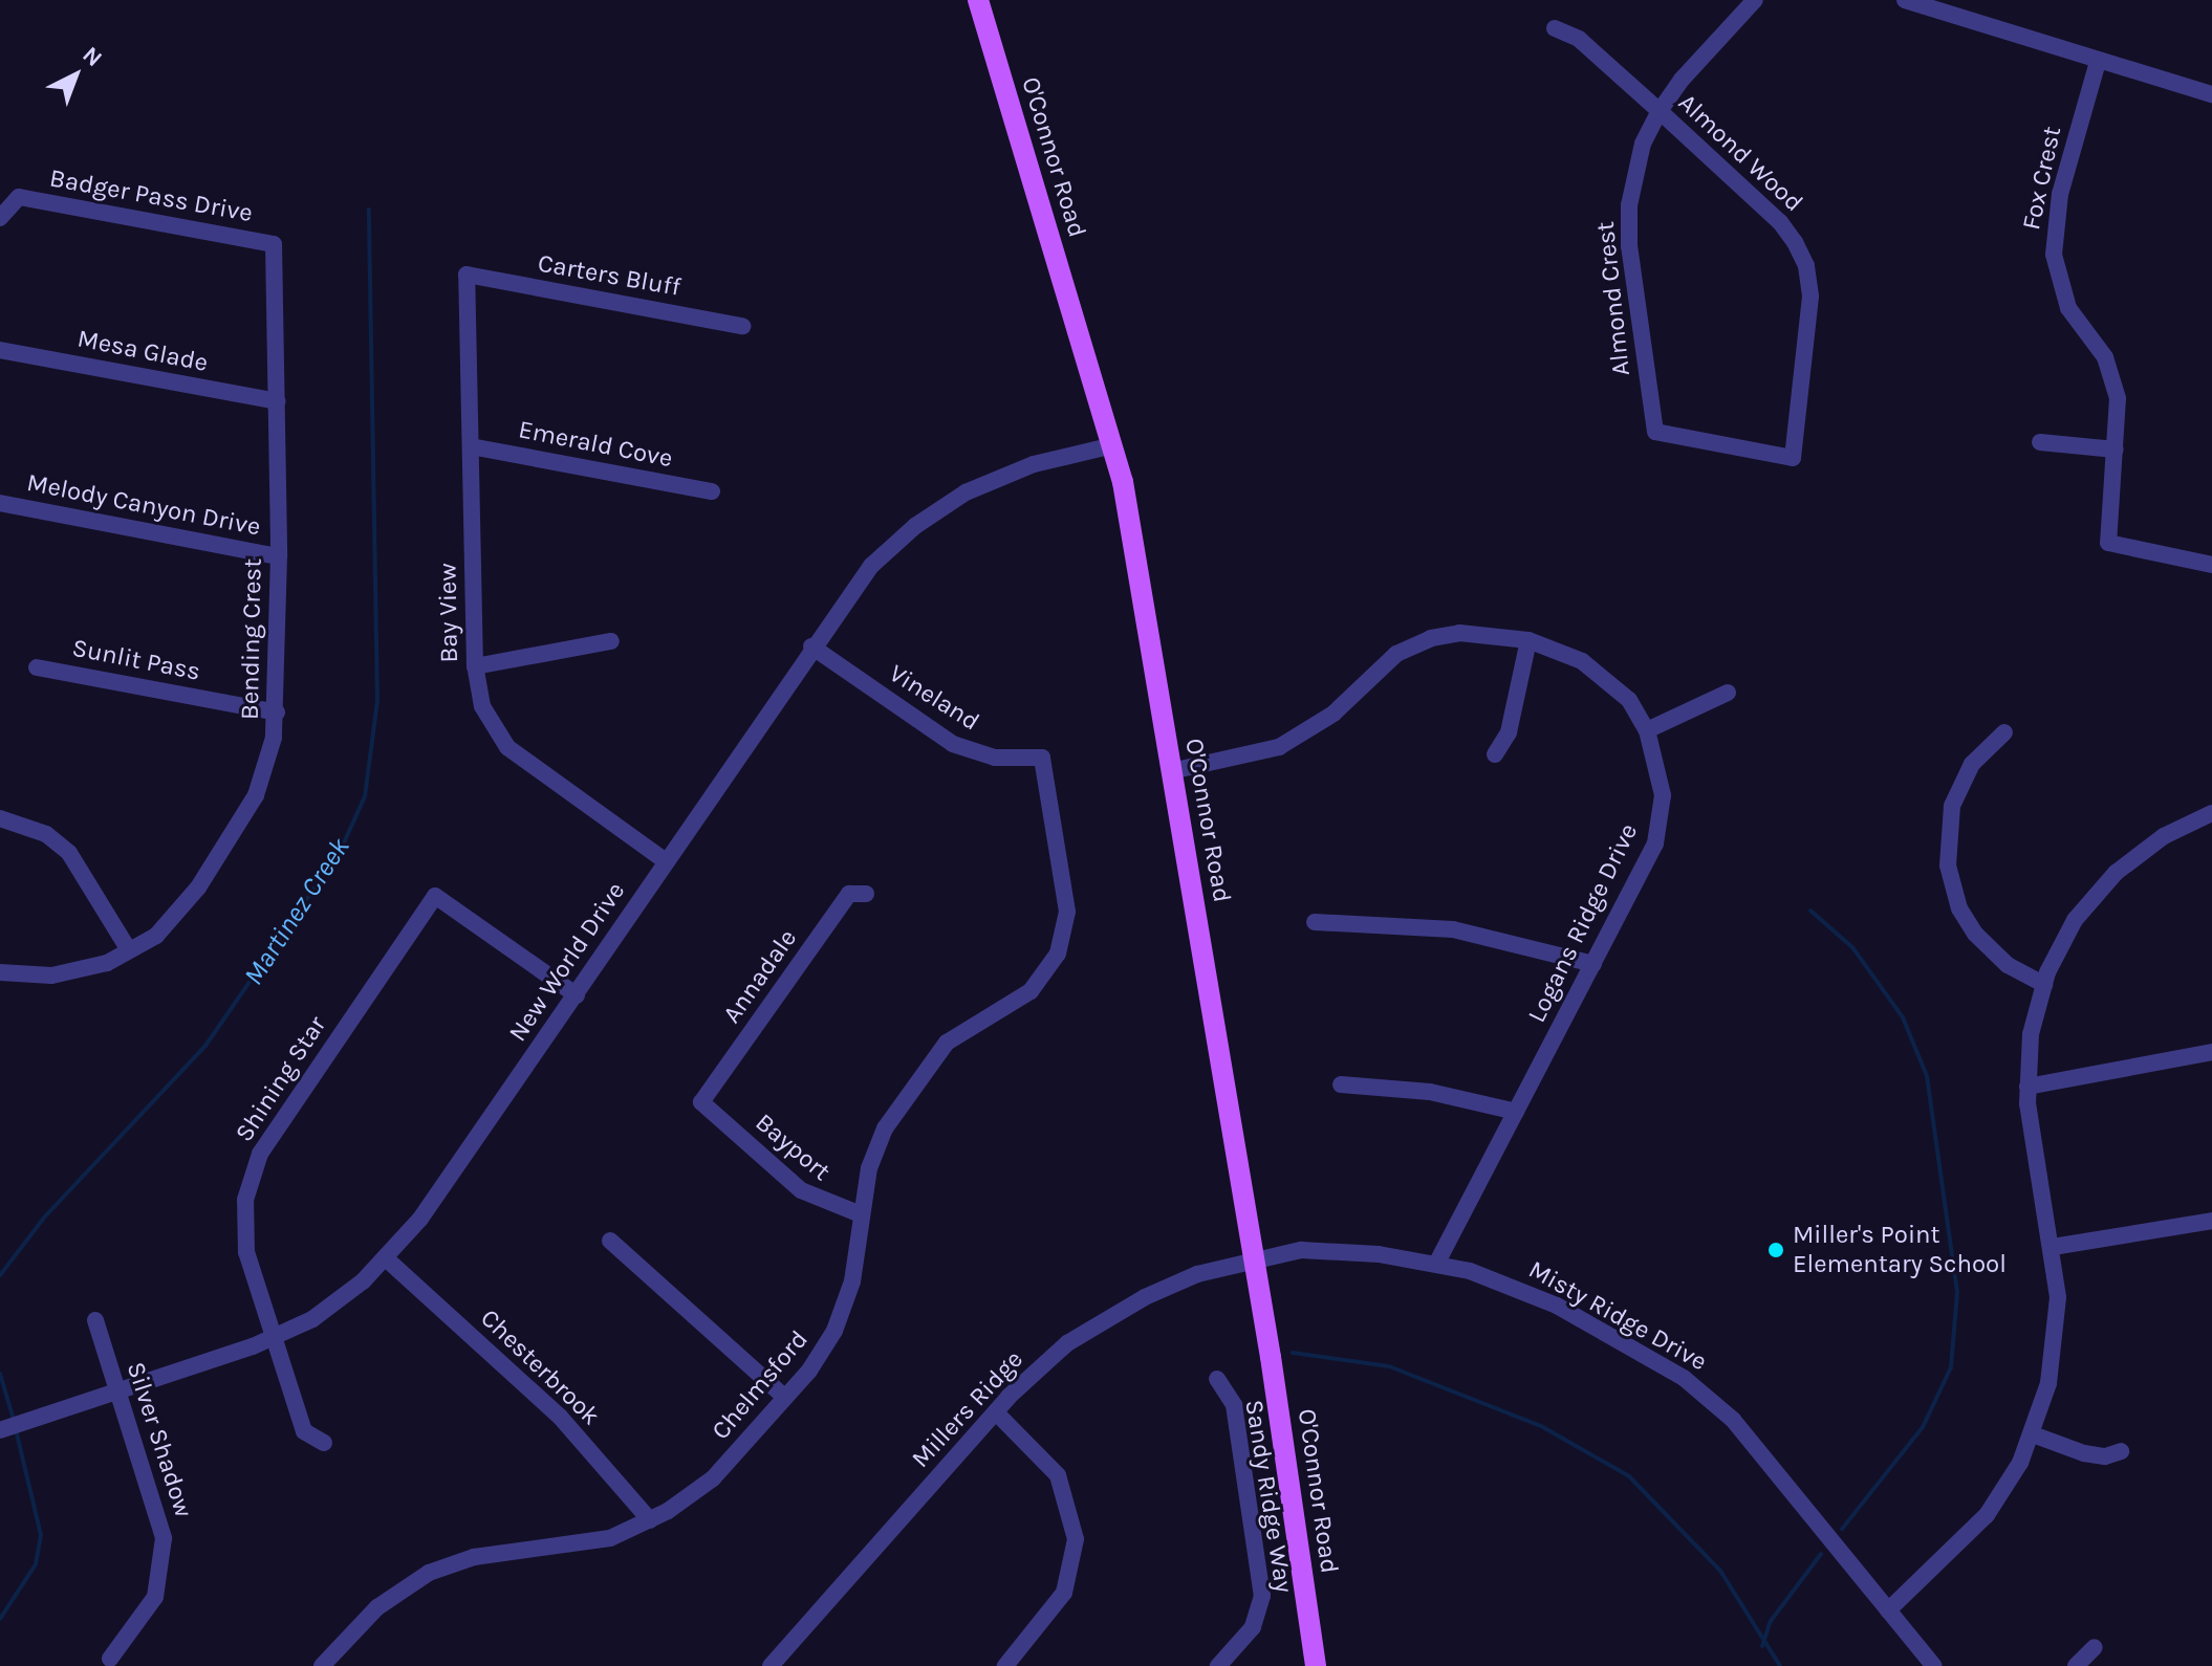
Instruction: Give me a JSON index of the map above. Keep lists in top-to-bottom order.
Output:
{
  "streets": {
    "main road": ["O'Connor Road"],
    "street": [
      "Almond Wood",
      "Fox Crest",
      "Badger Pass Drive",
      "Carters Bluff",
      "Almond Crest",
      "Mesa Glade",
      "Emerald Cove",
      "Melody Canyon Drive",
      "Bay View",
      "Bending Crest",
      "Sunlit Pass",
      "Vineland",
      "Logans Ridge Drive",
      "New World Drive",
      "Annadale",
      "Shining Star",
      "Bayport",
      "Misty Ridge Drive",
      "Chesterbrook",
      "Chelmsford",
      "Millers Ridge",
      "Silver Shadow",
      "Sandy Ridge Way"
    ]
  },
  "crossings": [
    ["Almond Wood", "Almond Crest"],
    ["O'Connor Road", "Logans Ridge Drive"],
    ["O'Connor Road", "New World Drive"],
    ["O'Connor Road", "Misty Ridge Drive"],
    ["O'Connor Road", "Millers Ridge"],
    ["Badger Pass Drive", "Bending Crest"],
    ["Carters Bluff", "Bay View"],
    ["Mesa Glade", "Bending Crest"],
    ["Emerald Cove", "Bay View"],
    ["Melody Canyon Drive", "Bending Crest"],
    ["Bay View", "New World Drive"],
    ["Bending Crest", "Sunlit Pass"],
    ["Vineland", "New World Drive"],
    ["Vineland", "Chelmsford"],
    ["Logans Ridge Drive", "Misty Ridge Drive"],
    ["New World Drive", "Shining Star"],
    ["New World Drive", "Chesterbrook"],
    ["New World Drive", "Silver Shadow"],
    ["Annadale", "Bayport"],
    ["Bayport", "Chelmsford"],
    ["Misty Ridge Drive", "Millers Ridge"],
    ["Chesterbrook", "Chelmsford"]
  ],
  "water": ["Martinez Creek"],
  "places": ["Miller's Point Elementary School"],
  "north": "top right"
}
